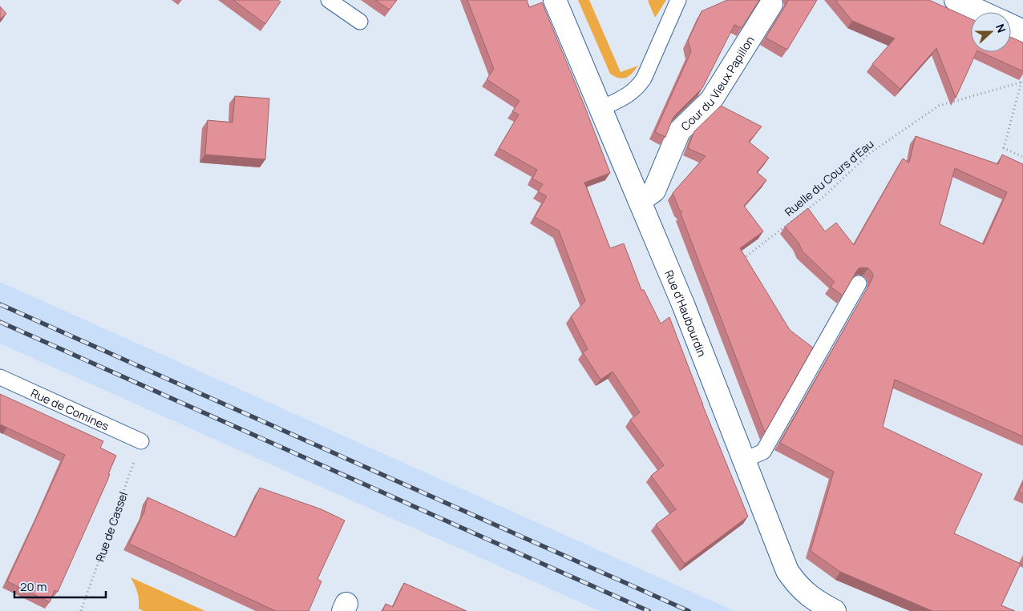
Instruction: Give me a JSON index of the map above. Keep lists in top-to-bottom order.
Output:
{
  "streets": {
    "main road": ["Cour du Vieux Papillon", "Rue d'Haubourdin"],
    "lane": ["Rue de Comines"],
    "path": ["Ruelle du Cours d'Eau", "Rue de Cassel"]
  },
  "crossings": [
    ["Cour du Vieux Papillon", "Rue d'Haubourdin"],
    ["Rue de Comines", "Rue de Cassel"]
  ],
  "scale_bar": "20 m",
  "north": "right"
}
